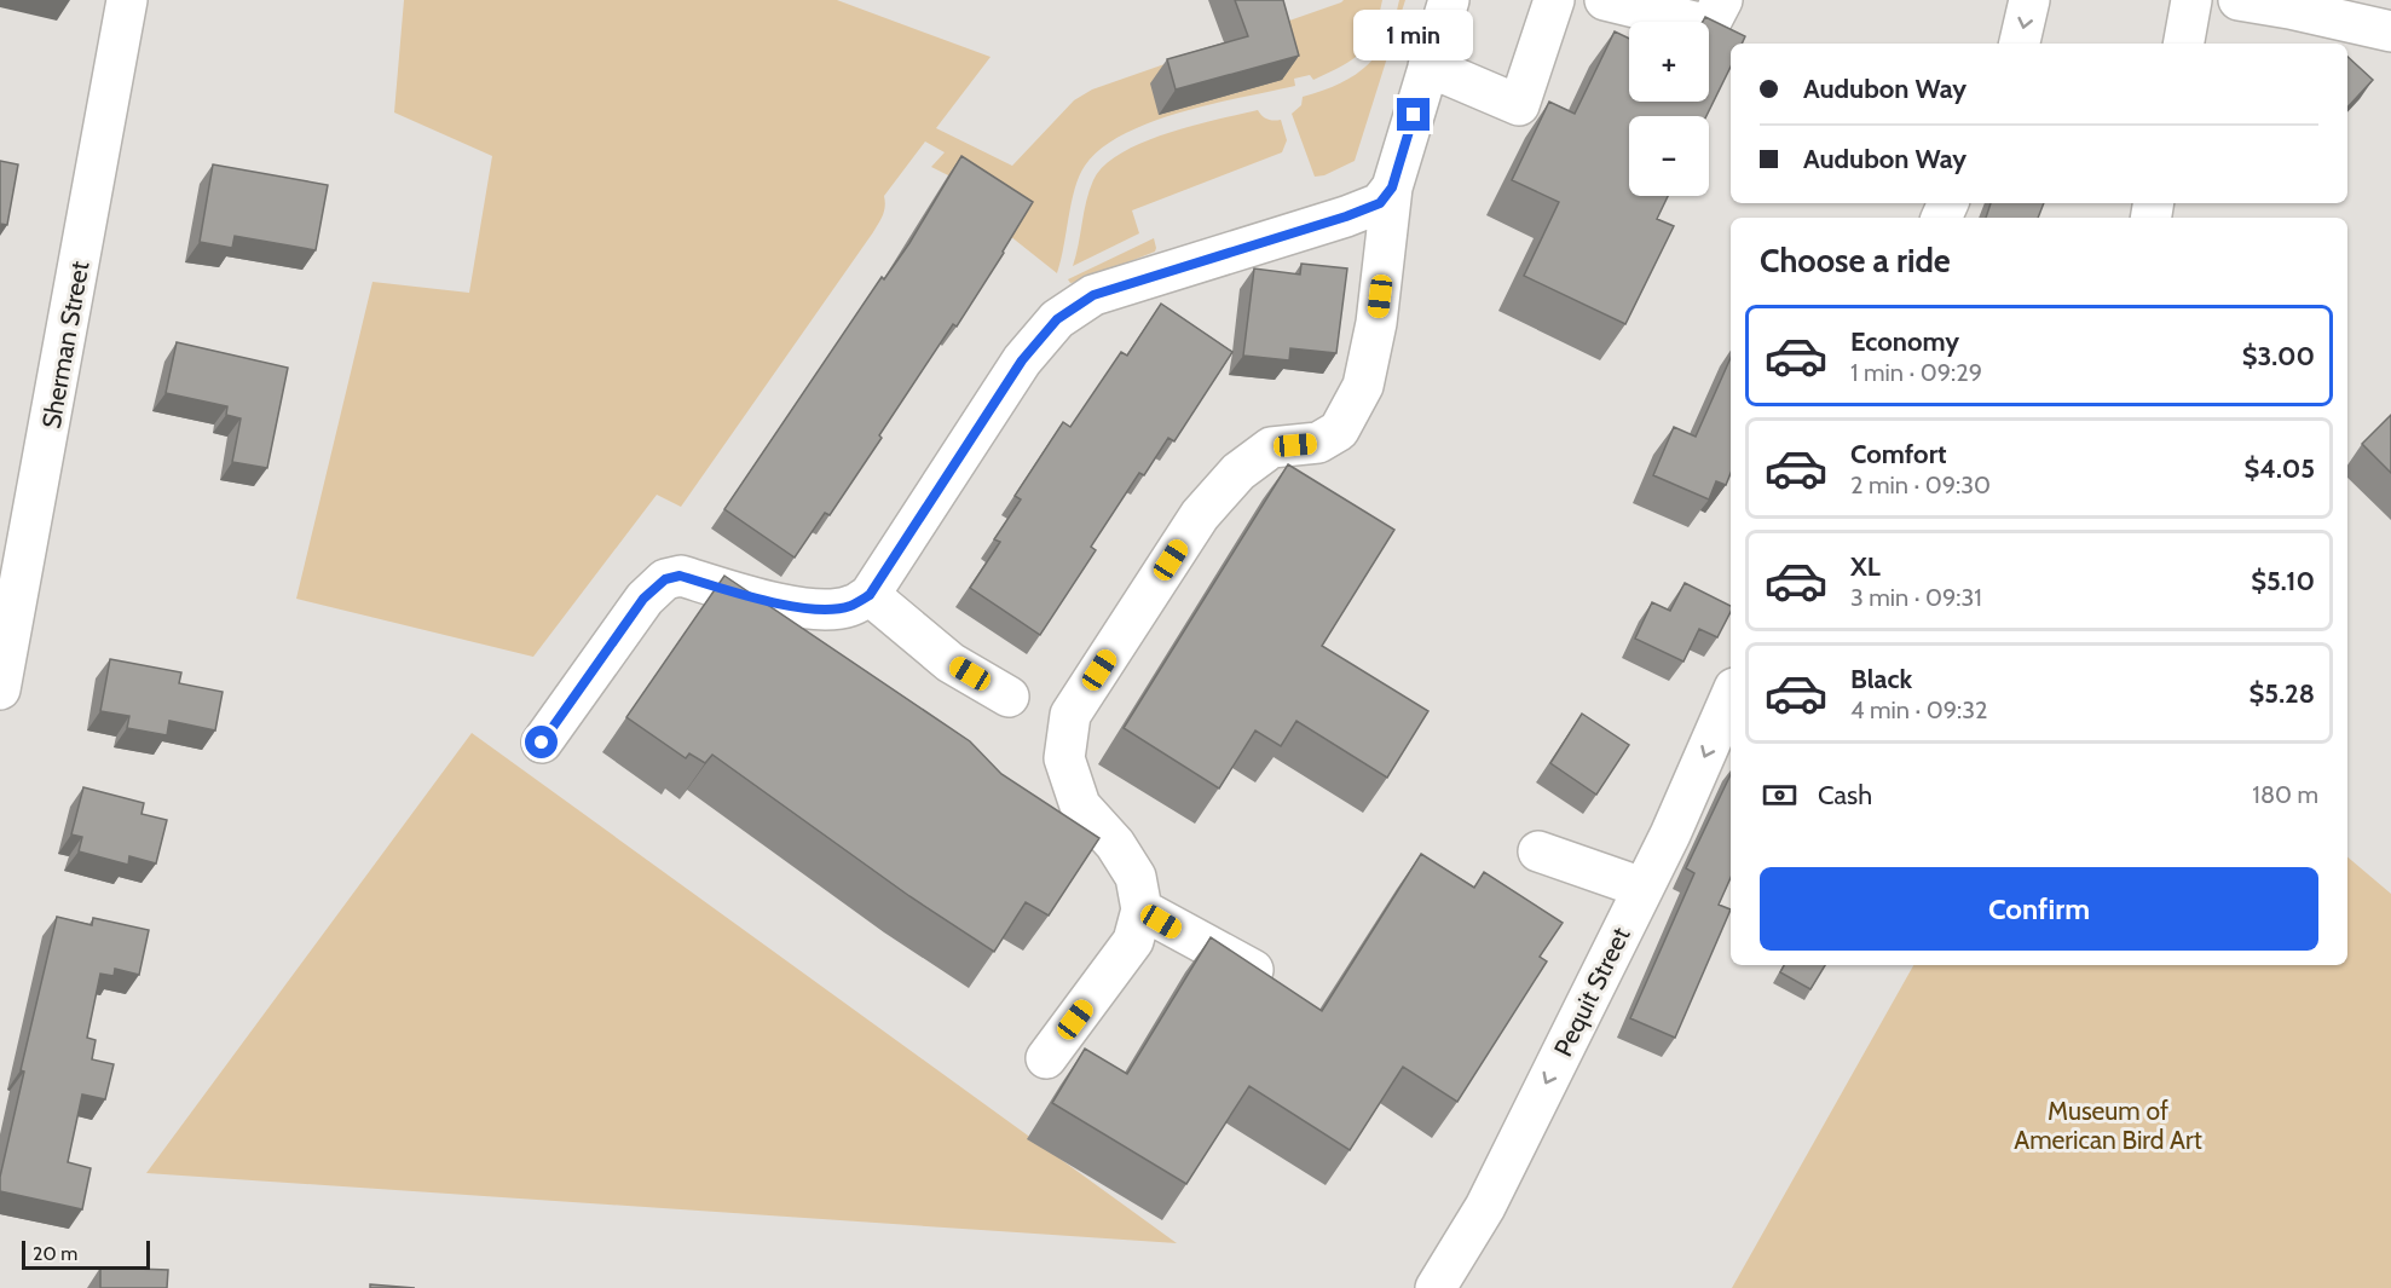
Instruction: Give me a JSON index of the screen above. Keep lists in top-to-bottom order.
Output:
{
  "streets": {
    "street": ["Sherman Street", "Pequit Street"]
  },
  "one_way": ["Pequit Street"],
  "parks": ["Museum of American Bird Art"],
  "scale_bar": "20 m",
  "page": {
    "bubble": "1 min",
    "map_buttons": ["+", "−"],
    "banner": ["Audubon Way", "Audubon Way"],
    "heading": "Choose a ride",
    "list": [
      {
        "name": "Economy",
        "note": "1 min · 09:29",
        "value": "$3.00"
      },
      {
        "name": "Comfort",
        "note": "2 min · 09:30",
        "value": "$4.05"
      },
      {
        "name": "XL",
        "note": "3 min · 09:31",
        "value": "$5.10"
      },
      {
        "name": "Black",
        "note": "4 min · 09:32",
        "value": "$5.28"
      }
    ],
    "pay": ["Cash", "180 m"],
    "buttons": "Confirm",
    "scale": "20 m"
  }
}
